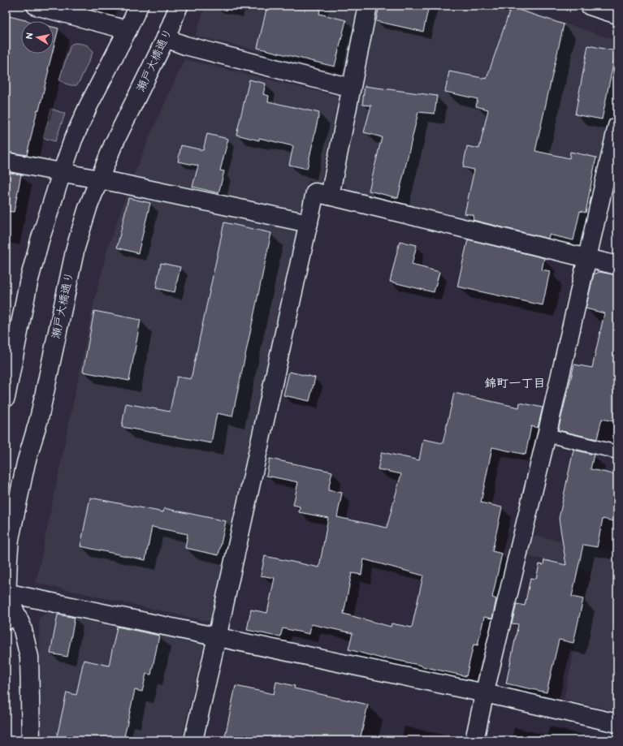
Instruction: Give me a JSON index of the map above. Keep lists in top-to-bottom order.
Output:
{
  "streets": {
    "street": ["瀬戸大橋通り"]
  },
  "districts": ["錦町一丁目"],
  "north": "left"
}
